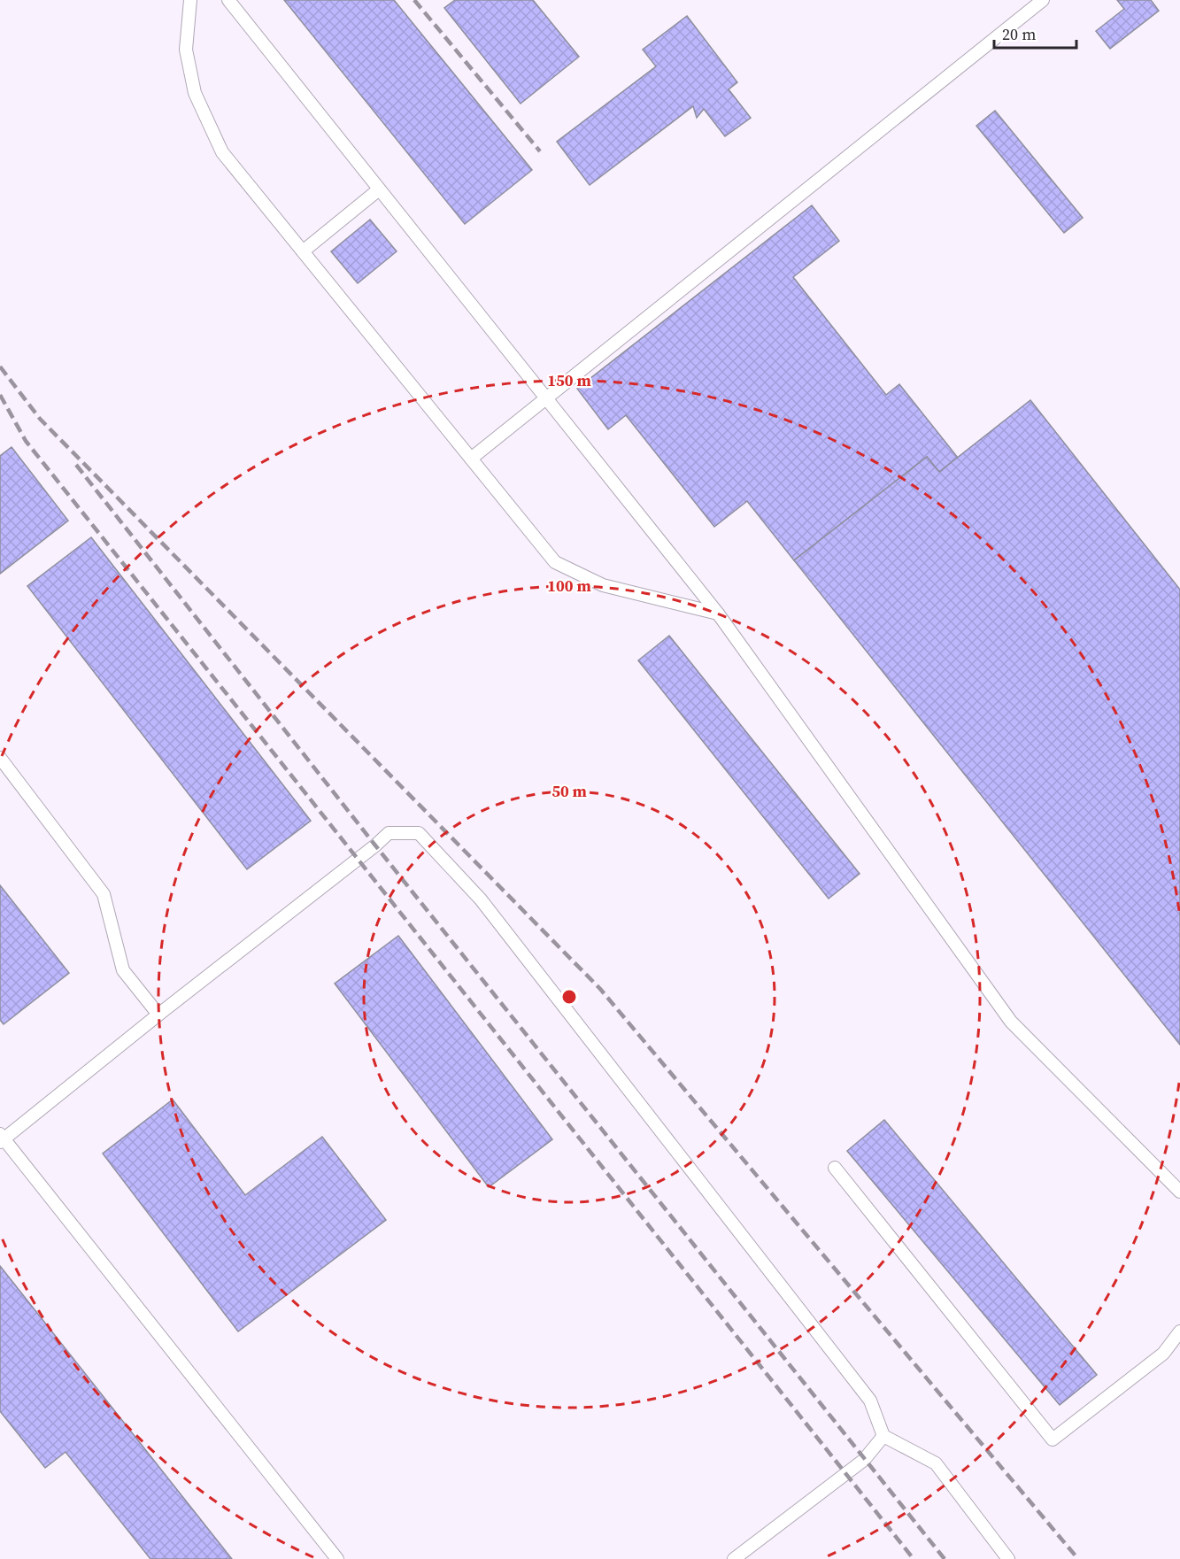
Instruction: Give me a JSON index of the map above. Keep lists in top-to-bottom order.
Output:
{
  "scale_bar": "20 m",
  "rings": ["150 m", "100 m", "50 m"]
}
